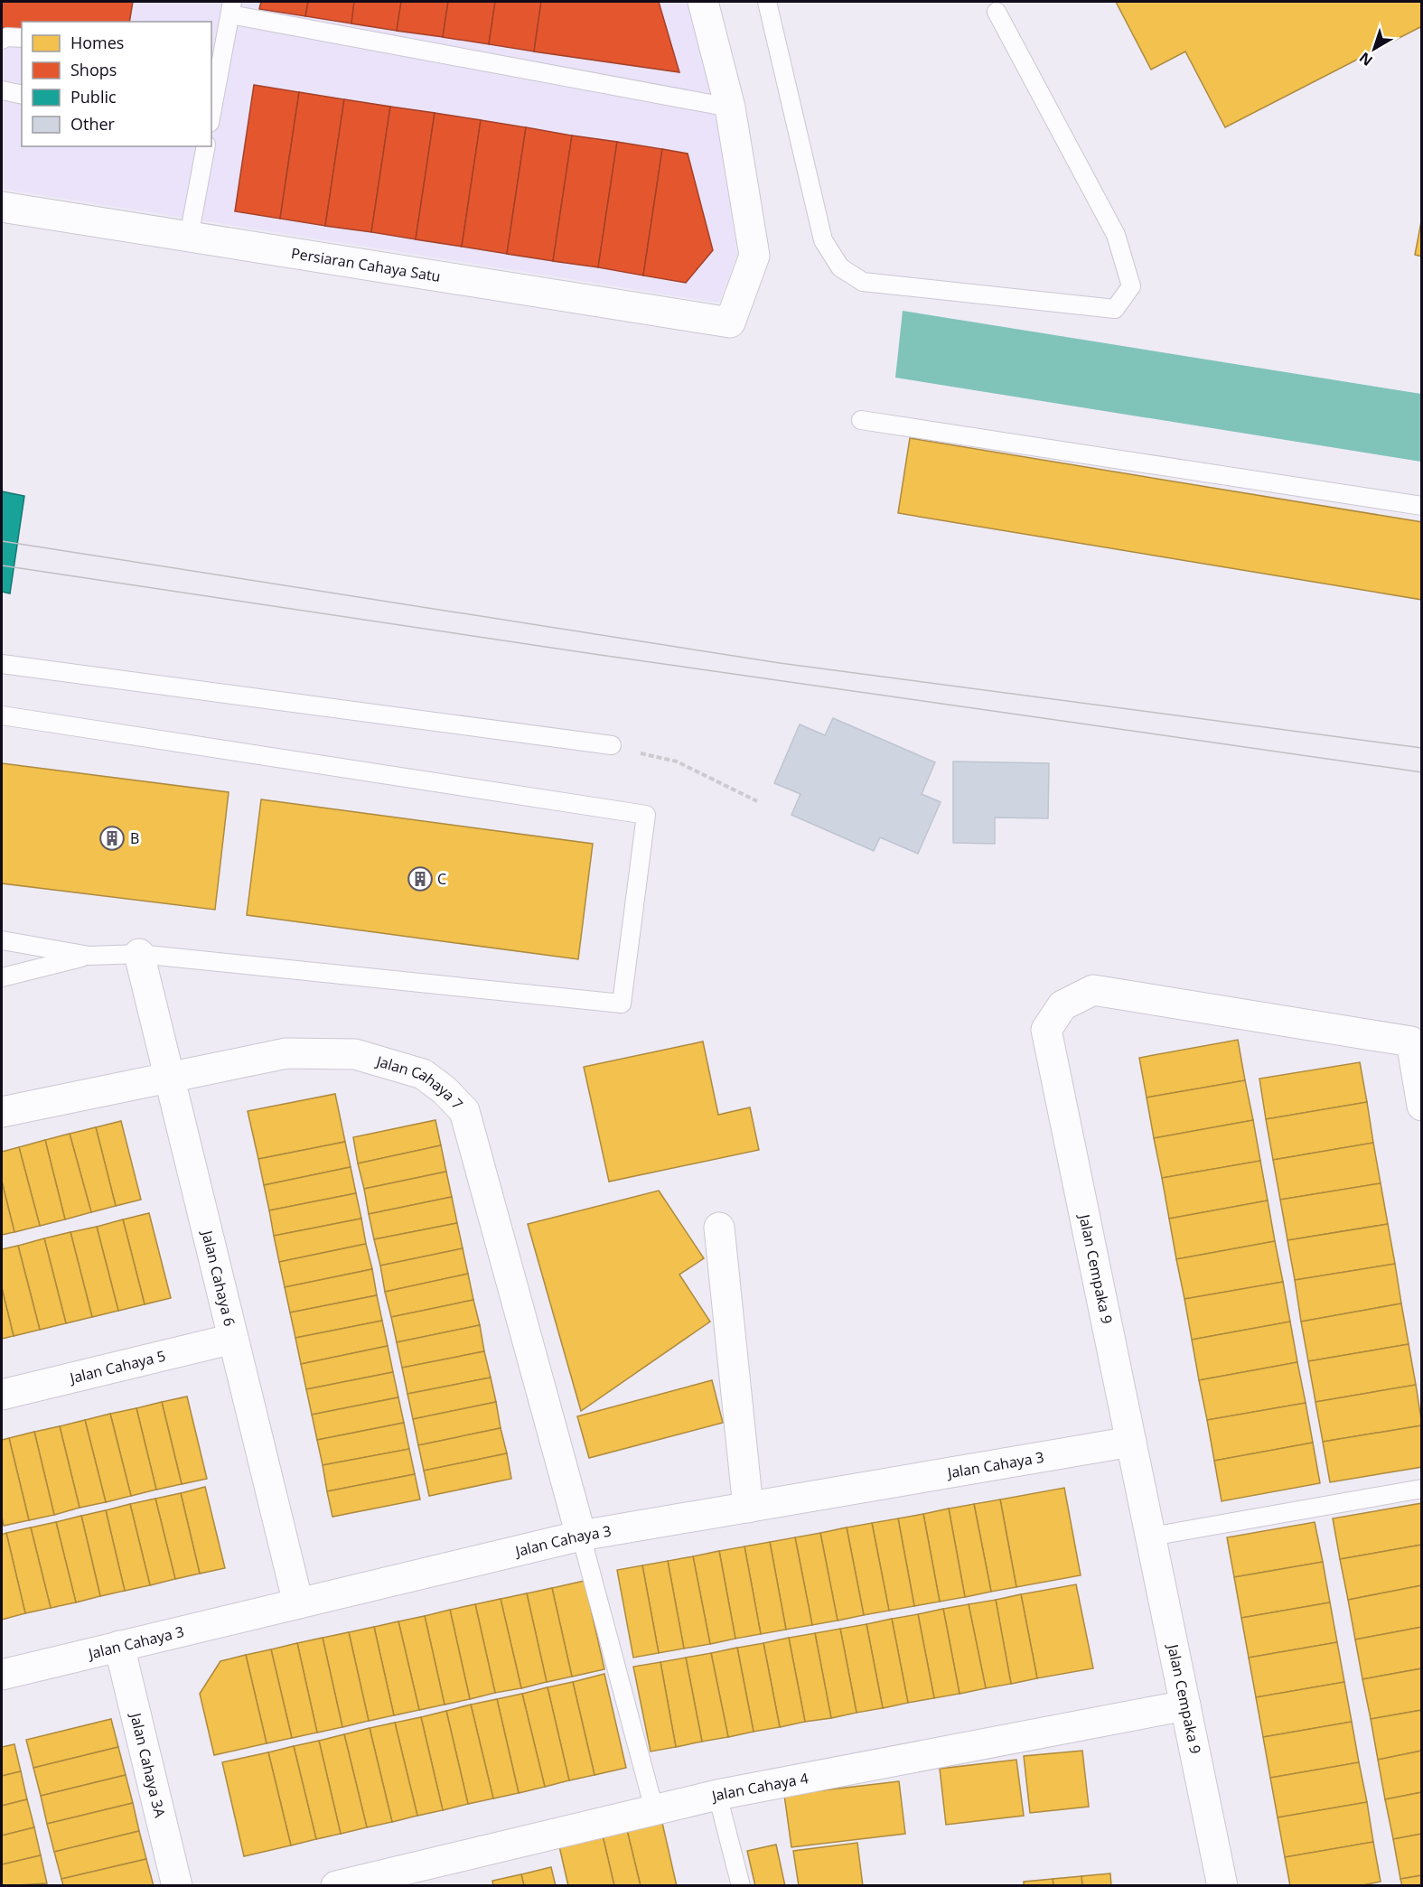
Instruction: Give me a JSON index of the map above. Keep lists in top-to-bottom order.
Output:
{
  "streets": {
    "street": [
      "Persiaran Cahaya Satu",
      "Jalan Cahaya 7",
      "Jalan Cempaka 9",
      "Jalan Cahaya 6",
      "Jalan Cahaya 5",
      "Jalan Cahaya 3",
      "Jalan Cahaya 3A",
      "Jalan Cahaya 4"
    ]
  },
  "crossings": [
    ["Jalan Cahaya 7", "Jalan Cahaya 6"],
    ["Jalan Cahaya 7", "Jalan Cahaya 3"],
    ["Jalan Cempaka 9", "Jalan Cahaya 3"],
    ["Jalan Cempaka 9", "Jalan Cahaya 4"],
    ["Jalan Cahaya 6", "Jalan Cahaya 5"],
    ["Jalan Cahaya 6", "Jalan Cahaya 3"],
    ["Jalan Cahaya 3", "Jalan Cahaya 3A"]
  ],
  "places": {
    "building": ["B", "C"]
  },
  "legend": [
    "Homes",
    "Shops",
    "Public",
    "Other"
  ],
  "north": "bottom left"
}
